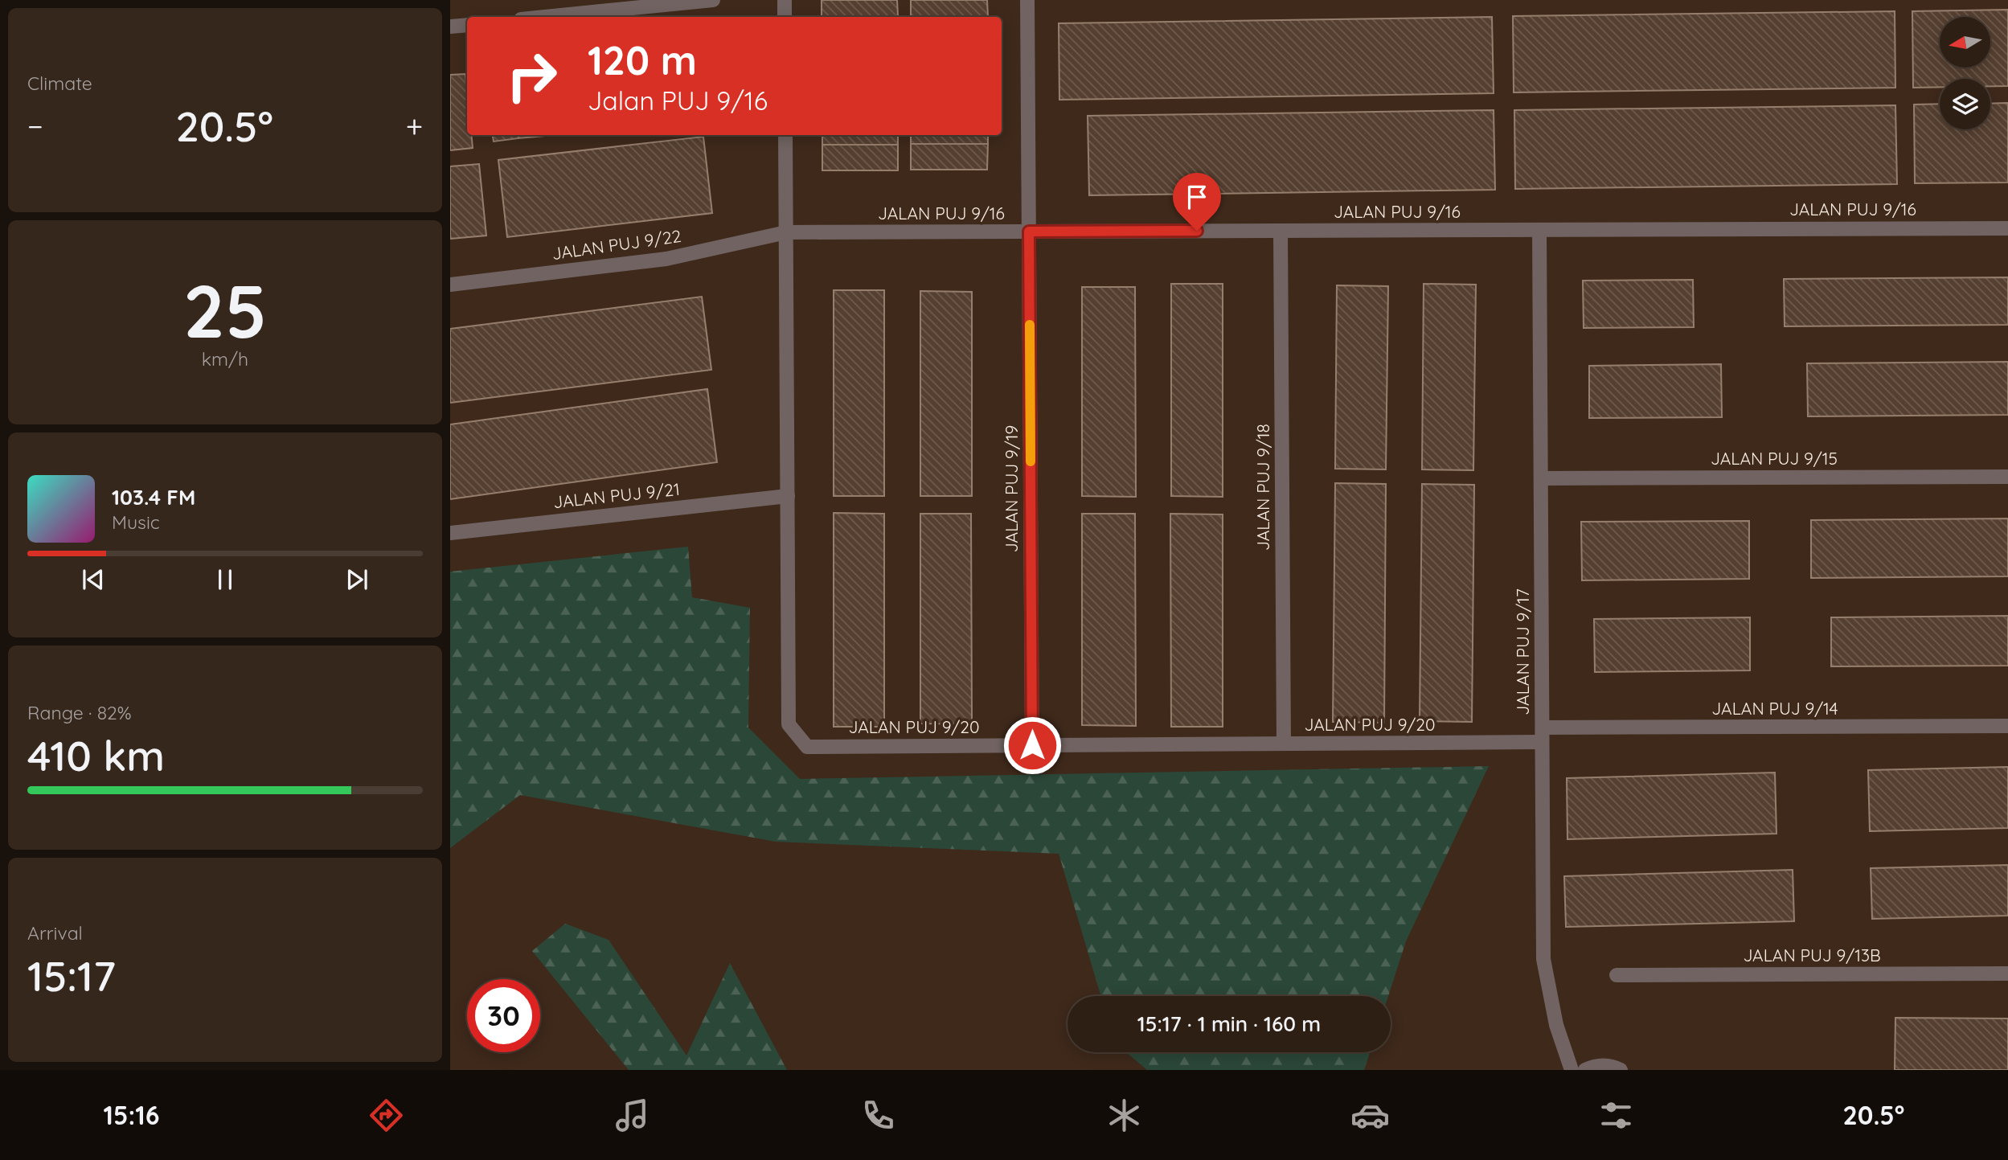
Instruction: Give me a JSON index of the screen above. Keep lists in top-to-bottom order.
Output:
{
  "streets": {
    "street": [
      "JALAN PUJ 9/16",
      "JALAN PUJ 9/22",
      "JALAN PUJ 9/15",
      "JALAN PUJ 9/18",
      "JALAN PUJ 9/19",
      "JALAN PUJ 9/21",
      "JALAN PUJ 9/17",
      "JALAN PUJ 9/14",
      "JALAN PUJ 9/20",
      "JALAN PUJ 9/13B"
    ]
  },
  "crossings": [
    ["JALAN PUJ 9/16", "JALAN PUJ 9/22"],
    ["JALAN PUJ 9/16", "JALAN PUJ 9/18"],
    ["JALAN PUJ 9/16", "JALAN PUJ 9/19"],
    ["JALAN PUJ 9/16", "JALAN PUJ 9/17"],
    ["JALAN PUJ 9/16", "JALAN PUJ 9/20"],
    ["JALAN PUJ 9/22", "JALAN PUJ 9/20"],
    ["JALAN PUJ 9/15", "JALAN PUJ 9/17"],
    ["JALAN PUJ 9/18", "JALAN PUJ 9/20"],
    ["JALAN PUJ 9/19", "JALAN PUJ 9/20"],
    ["JALAN PUJ 9/21", "JALAN PUJ 9/20"],
    ["JALAN PUJ 9/17", "JALAN PUJ 9/14"],
    ["JALAN PUJ 9/17", "JALAN PUJ 9/20"],
    ["JALAN PUJ 9/14", "JALAN PUJ 9/20"]
  ],
  "north": "left",
  "page": {
    "tile": [
      "Climate",
      ["25", "km/h"],
      ["Range · 82%", "410 km"],
      ["Arrival", "15:17"]
    ],
    "turn": ["120 m", "Jalan PUJ 9/16"],
    "heat": ["−", "20.5°", "+"],
    "song": ["103.4 FM", "Music"],
    "limit": "30",
    "trip": "15:17 · 1 min · 160 m",
    "tabs": ["15:16", "20.5°"]
  }
}
